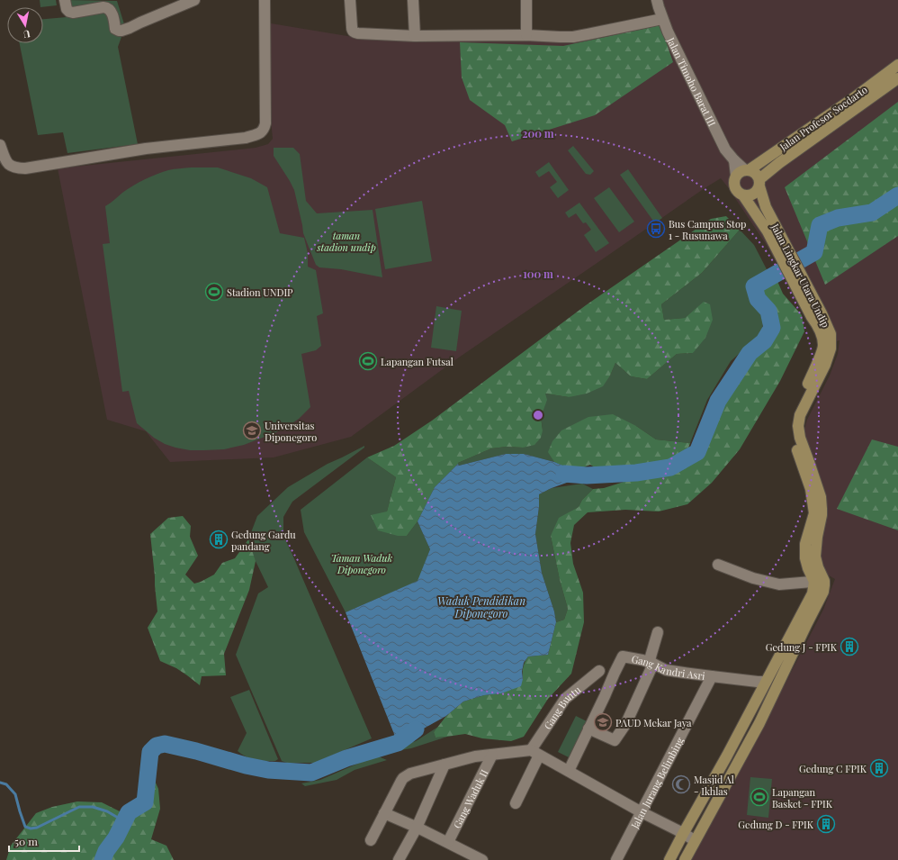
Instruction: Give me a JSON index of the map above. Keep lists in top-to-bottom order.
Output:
{
  "streets": {
    "street": [
      "Jalan Timoho Barat III",
      "Jalan Profesor Soedarto",
      "Jalan Lingkar Utara Undip",
      "Gang Kandri Asri",
      "Gang Buntu",
      "Jalan Jurang Belimbing",
      "Gang Waduk II"
    ]
  },
  "crossings": [
    ["Jalan Timoho Barat III", "Jalan Profesor Soedarto"],
    ["Jalan Timoho Barat III", "Jalan Lingkar Utara Undip"],
    ["Jalan Profesor Soedarto", "Jalan Lingkar Utara Undip"],
    ["Gang Kandri Asri", "Jalan Jurang Belimbing"]
  ],
  "water": ["Waduk Pendidikan Diponegoro"],
  "parks": ["taman stadion undip", "Taman Waduk Diponegoro"],
  "places": {
    "bus stop": ["Bus Campus Stop 1 - Rusunawa"],
    "sports": ["Stadion UNDIP", "Lapangan Futsal", "Lapangan Basket - FPIK"],
    "school or university": ["Universitas Diponegoro", "PAUD Mekar Jaya"],
    "building": [
      "Gedung Gardu pandang",
      "Gedung J - FPIK",
      "Gedung C FPIK",
      "Gedung D - FPIK"
    ],
    "mosque": ["Masjid Al - Ikhlas"]
  },
  "scale_bar": "50 m",
  "north": "bottom",
  "rings": ["200 m", "100 m"]
}
